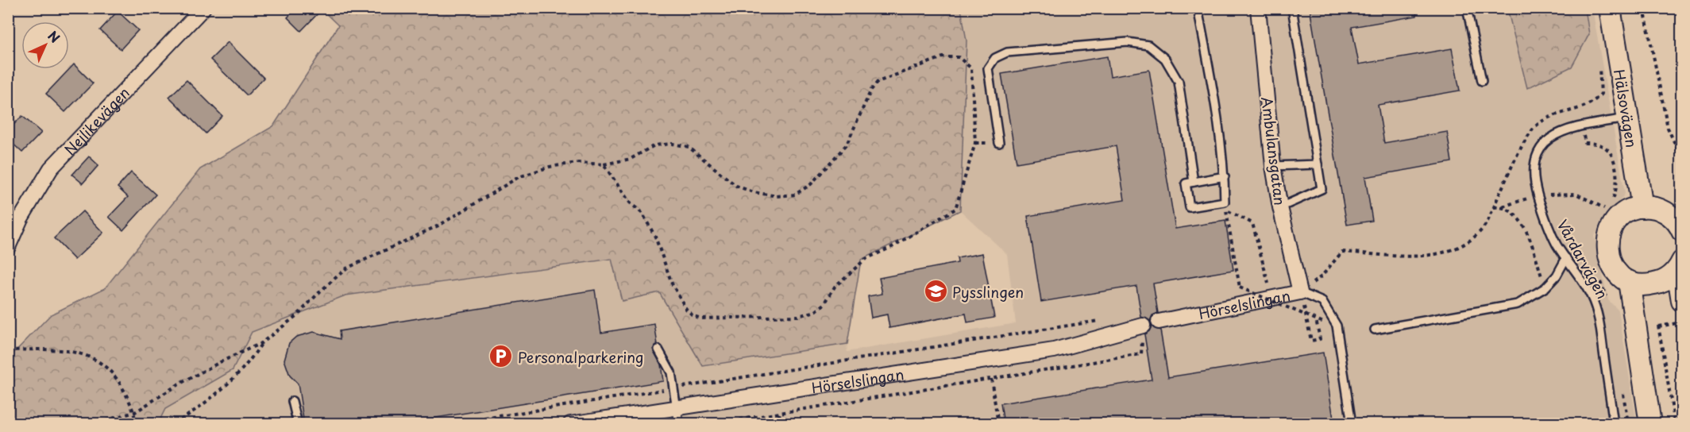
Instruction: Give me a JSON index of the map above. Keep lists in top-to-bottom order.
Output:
{
  "streets": {
    "street": [
      "Hälsovägen",
      "Nejlikevägen",
      "Ambulansgatan",
      "Hörselslingan"
    ],
    "lane": ["Vårdarvägen"]
  },
  "crossings": [
    ["Hälsovägen", "Vårdarvägen"],
    ["Ambulansgatan", "Hörselslingan"]
  ],
  "places": {
    "school or university": ["Pysslingen"],
    "parking": ["Personalparkering"]
  },
  "north": "top right"
}
